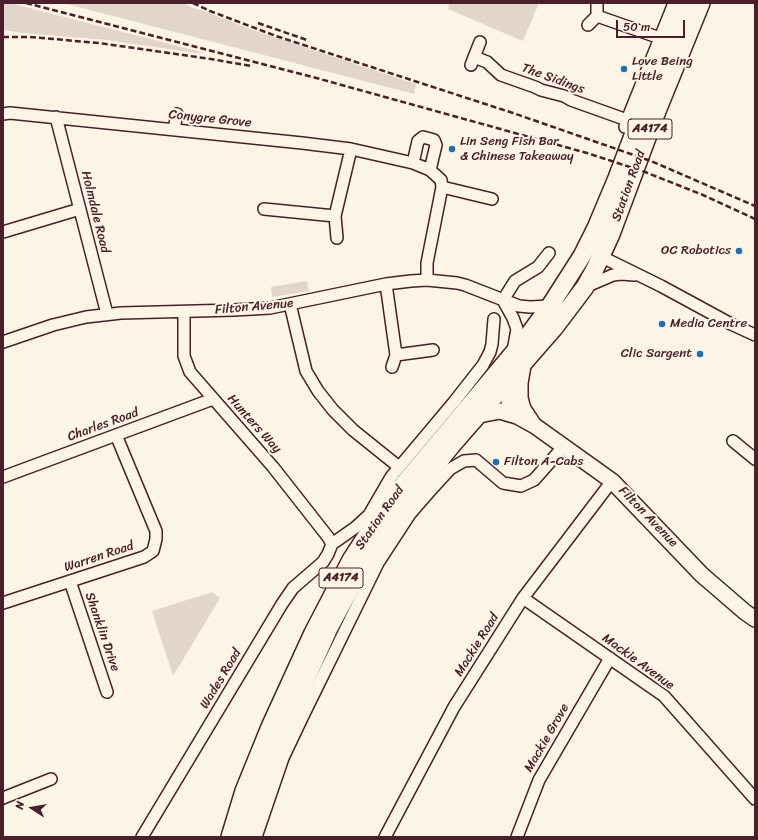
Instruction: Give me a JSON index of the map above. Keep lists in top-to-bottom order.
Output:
{
  "streets": {
    "main road": ["A4174", "Station Road"],
    "street": [
      "The Sidings",
      "Conygre Grove",
      "Holmdale Road",
      "Filton Avenue",
      "Hunters Way",
      "Charles Road",
      "Warren Road",
      "Shanklin Drive",
      "Mackie Road",
      "Mackie Avenue",
      "Wades Road",
      "Mackie Grove"
    ]
  },
  "crossings": [
    ["Conygre Grove", "Holmdale Road"],
    ["Station Road", "Filton Avenue"],
    ["Station Road", "Hunters Way"],
    ["Station Road", "Wades Road"],
    ["Holmdale Road", "Filton Avenue"],
    ["Filton Avenue", "Hunters Way"],
    ["Filton Avenue", "Mackie Road"],
    ["Hunters Way", "Charles Road"],
    ["Hunters Way", "Wades Road"],
    ["Charles Road", "Warren Road"],
    ["Warren Road", "Shanklin Drive"],
    ["Mackie Road", "Mackie Avenue"],
    ["Mackie Avenue", "Mackie Grove"]
  ],
  "places": [
    "Love Being Little",
    "Lin Seng Fish Bar & Chinese Takeaway",
    "OC Robotics",
    "Media Centre",
    "Clic Sargent",
    "Filton A-Cabs"
  ],
  "scale_bar": "50 m",
  "north": "left"
}
